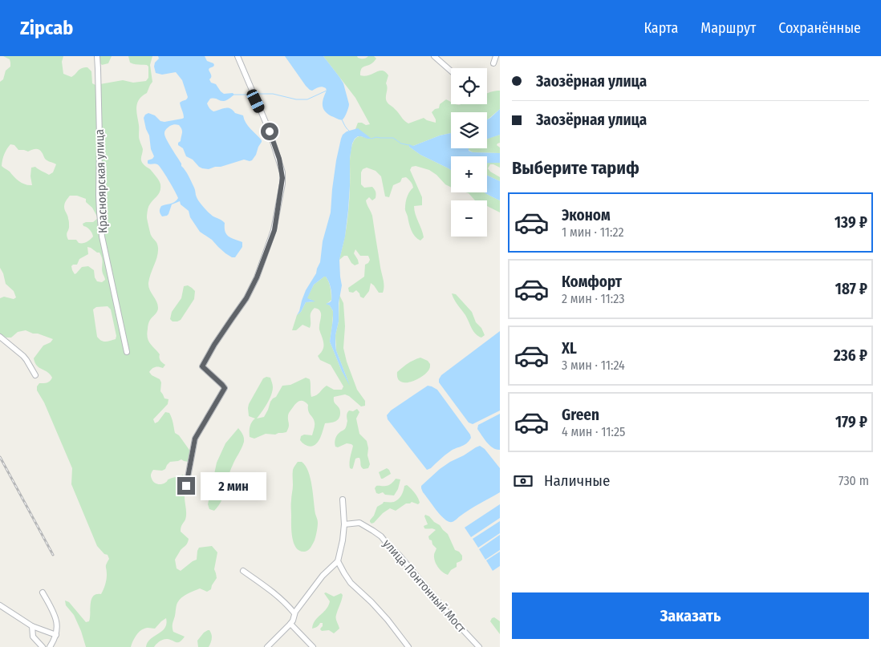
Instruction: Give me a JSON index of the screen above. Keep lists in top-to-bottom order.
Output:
{
  "streets": {
    "street": ["Красноярская улица", "улица Понтонный Мост"]
  },
  "page": {
    "header": "Zipcab",
    "nav": ["Карта", "Маршрут", "Сохранённые"],
    "banner": ["Заозёрная улица", "Заозёрная улица"],
    "map_buttons": ["+", "−"],
    "heading": "Выберите тариф",
    "list": [
      {
        "name": "Эконом",
        "note": "1 мин · 11:22",
        "value": "139 ₽"
      },
      {
        "name": "Комфорт",
        "note": "2 мин · 11:23",
        "value": "187 ₽"
      },
      {
        "name": "XL",
        "note": "3 мин · 11:24",
        "value": "236 ₽"
      },
      {
        "name": "Green",
        "note": "4 мин · 11:25",
        "value": "179 ₽"
      }
    ],
    "pay": ["Наличные", "730 m"],
    "bubble": "2 мин",
    "buttons": "Заказать"
  }
}
